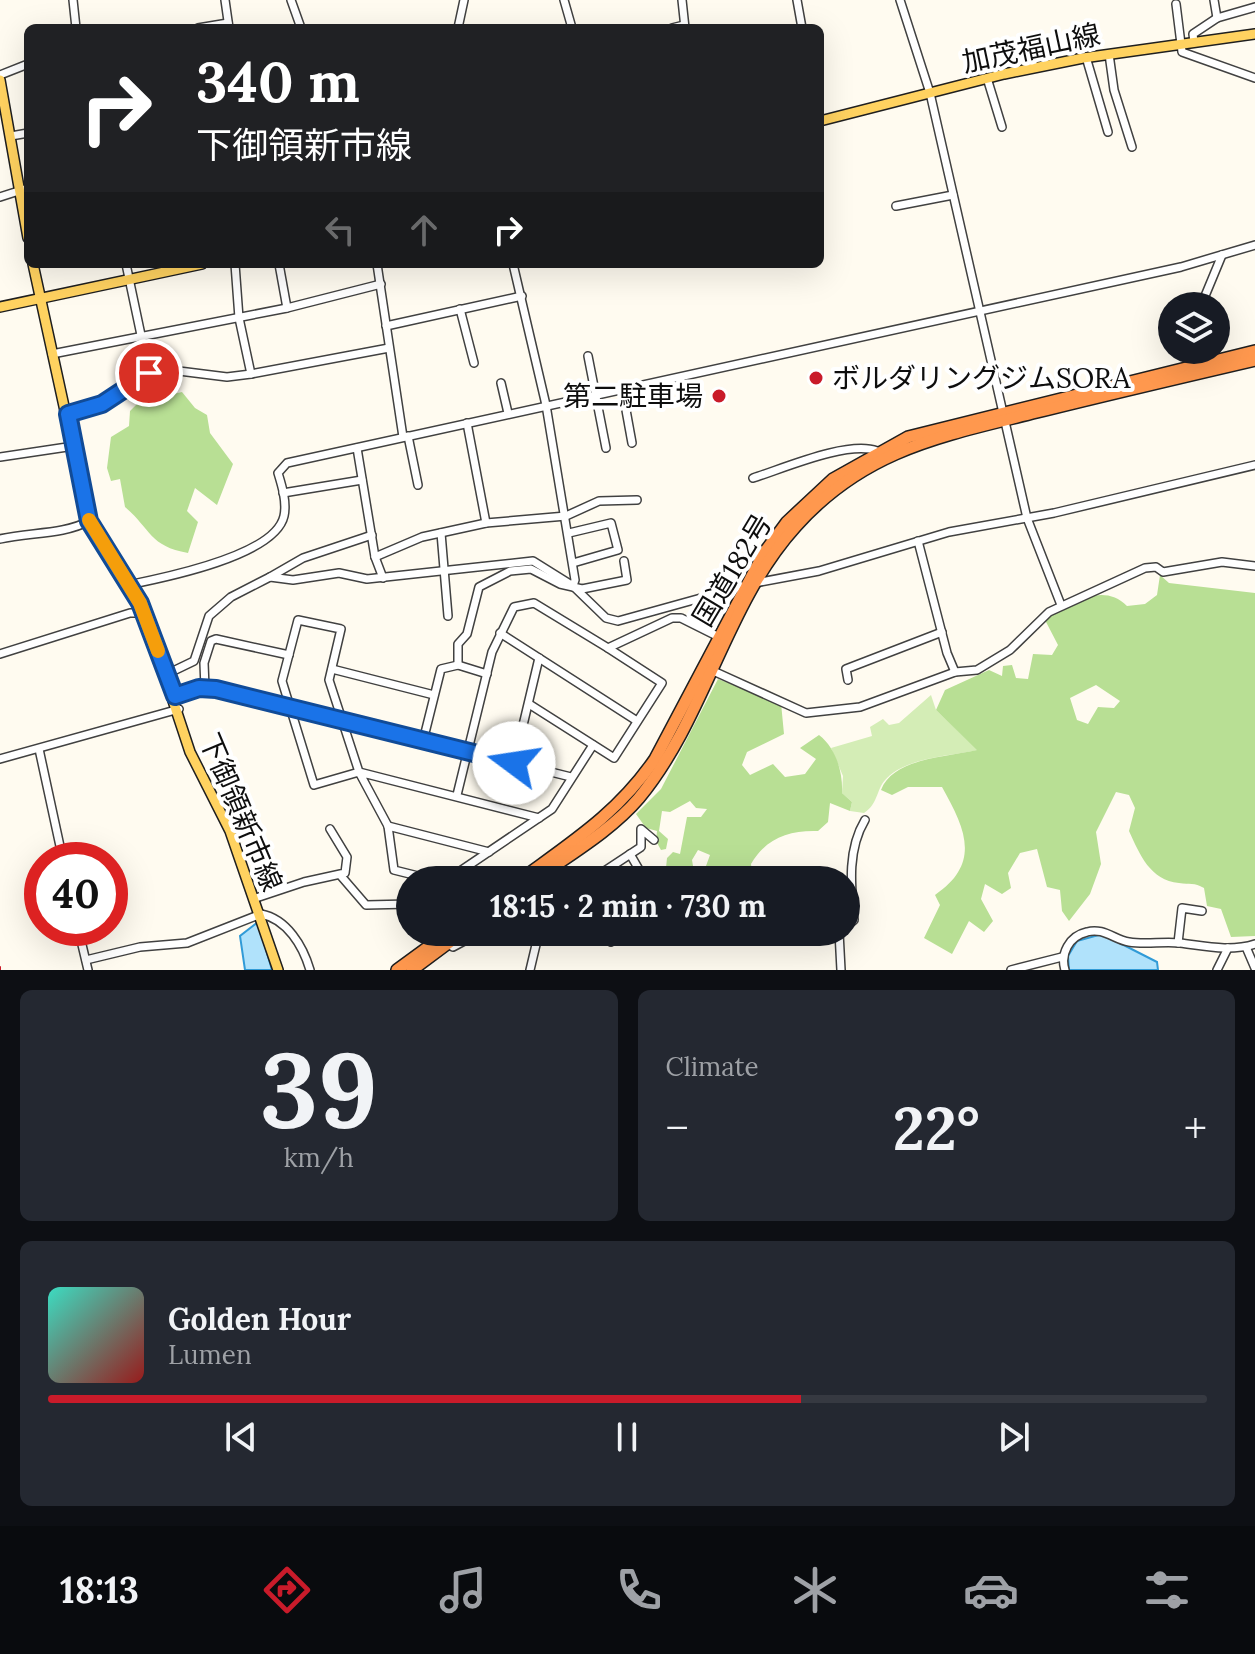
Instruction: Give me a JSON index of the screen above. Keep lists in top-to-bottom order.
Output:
{
  "streets": {
    "highway": ["国道182号"],
    "main road": ["加茂福山線", "下御領新市線"]
  },
  "places": ["ボルダリングジムSORA", "第二駐車場"],
  "page": {
    "turn": ["340 m", "下御領新市線"],
    "limit": "40",
    "trip": "18:15 · 2 min · 730 m",
    "tile": [
      ["39", "km/h"],
      "Climate"
    ],
    "heat": ["−", "22°", "+"],
    "song": ["Golden Hour", "Lumen"],
    "tabs": "18:13"
  }
}
